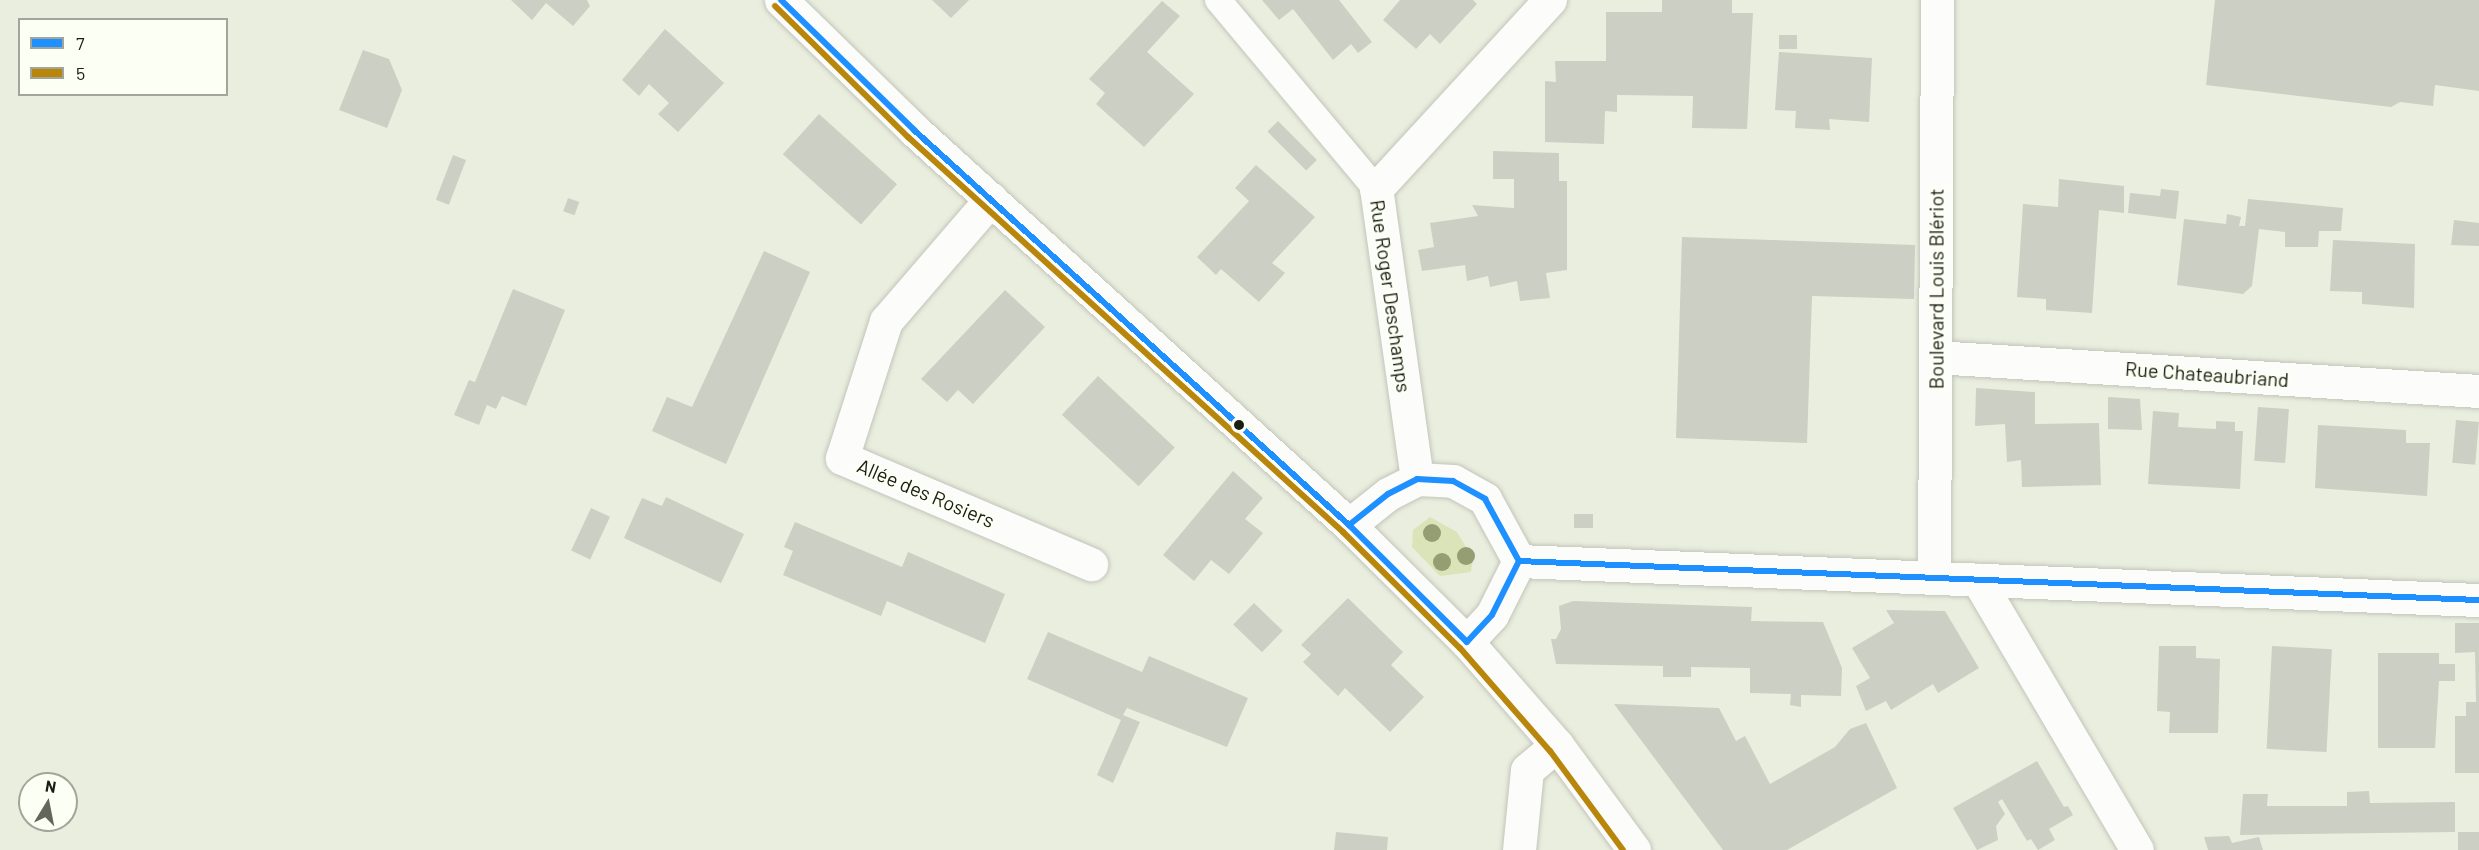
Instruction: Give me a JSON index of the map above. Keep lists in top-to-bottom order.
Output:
{
  "streets": {
    "street": [
      "Boulevard Louis Blériot",
      "Rue Roger Deschamps",
      "Rue Chateaubriand",
      "Allée des Rosiers"
    ]
  },
  "crossings": [
    ["Boulevard Louis Blériot", "Rue Chateaubriand"]
  ],
  "lines": ["transit line 7", "transit line 5"],
  "legend": ["7", "5"],
  "north": "top"
}
